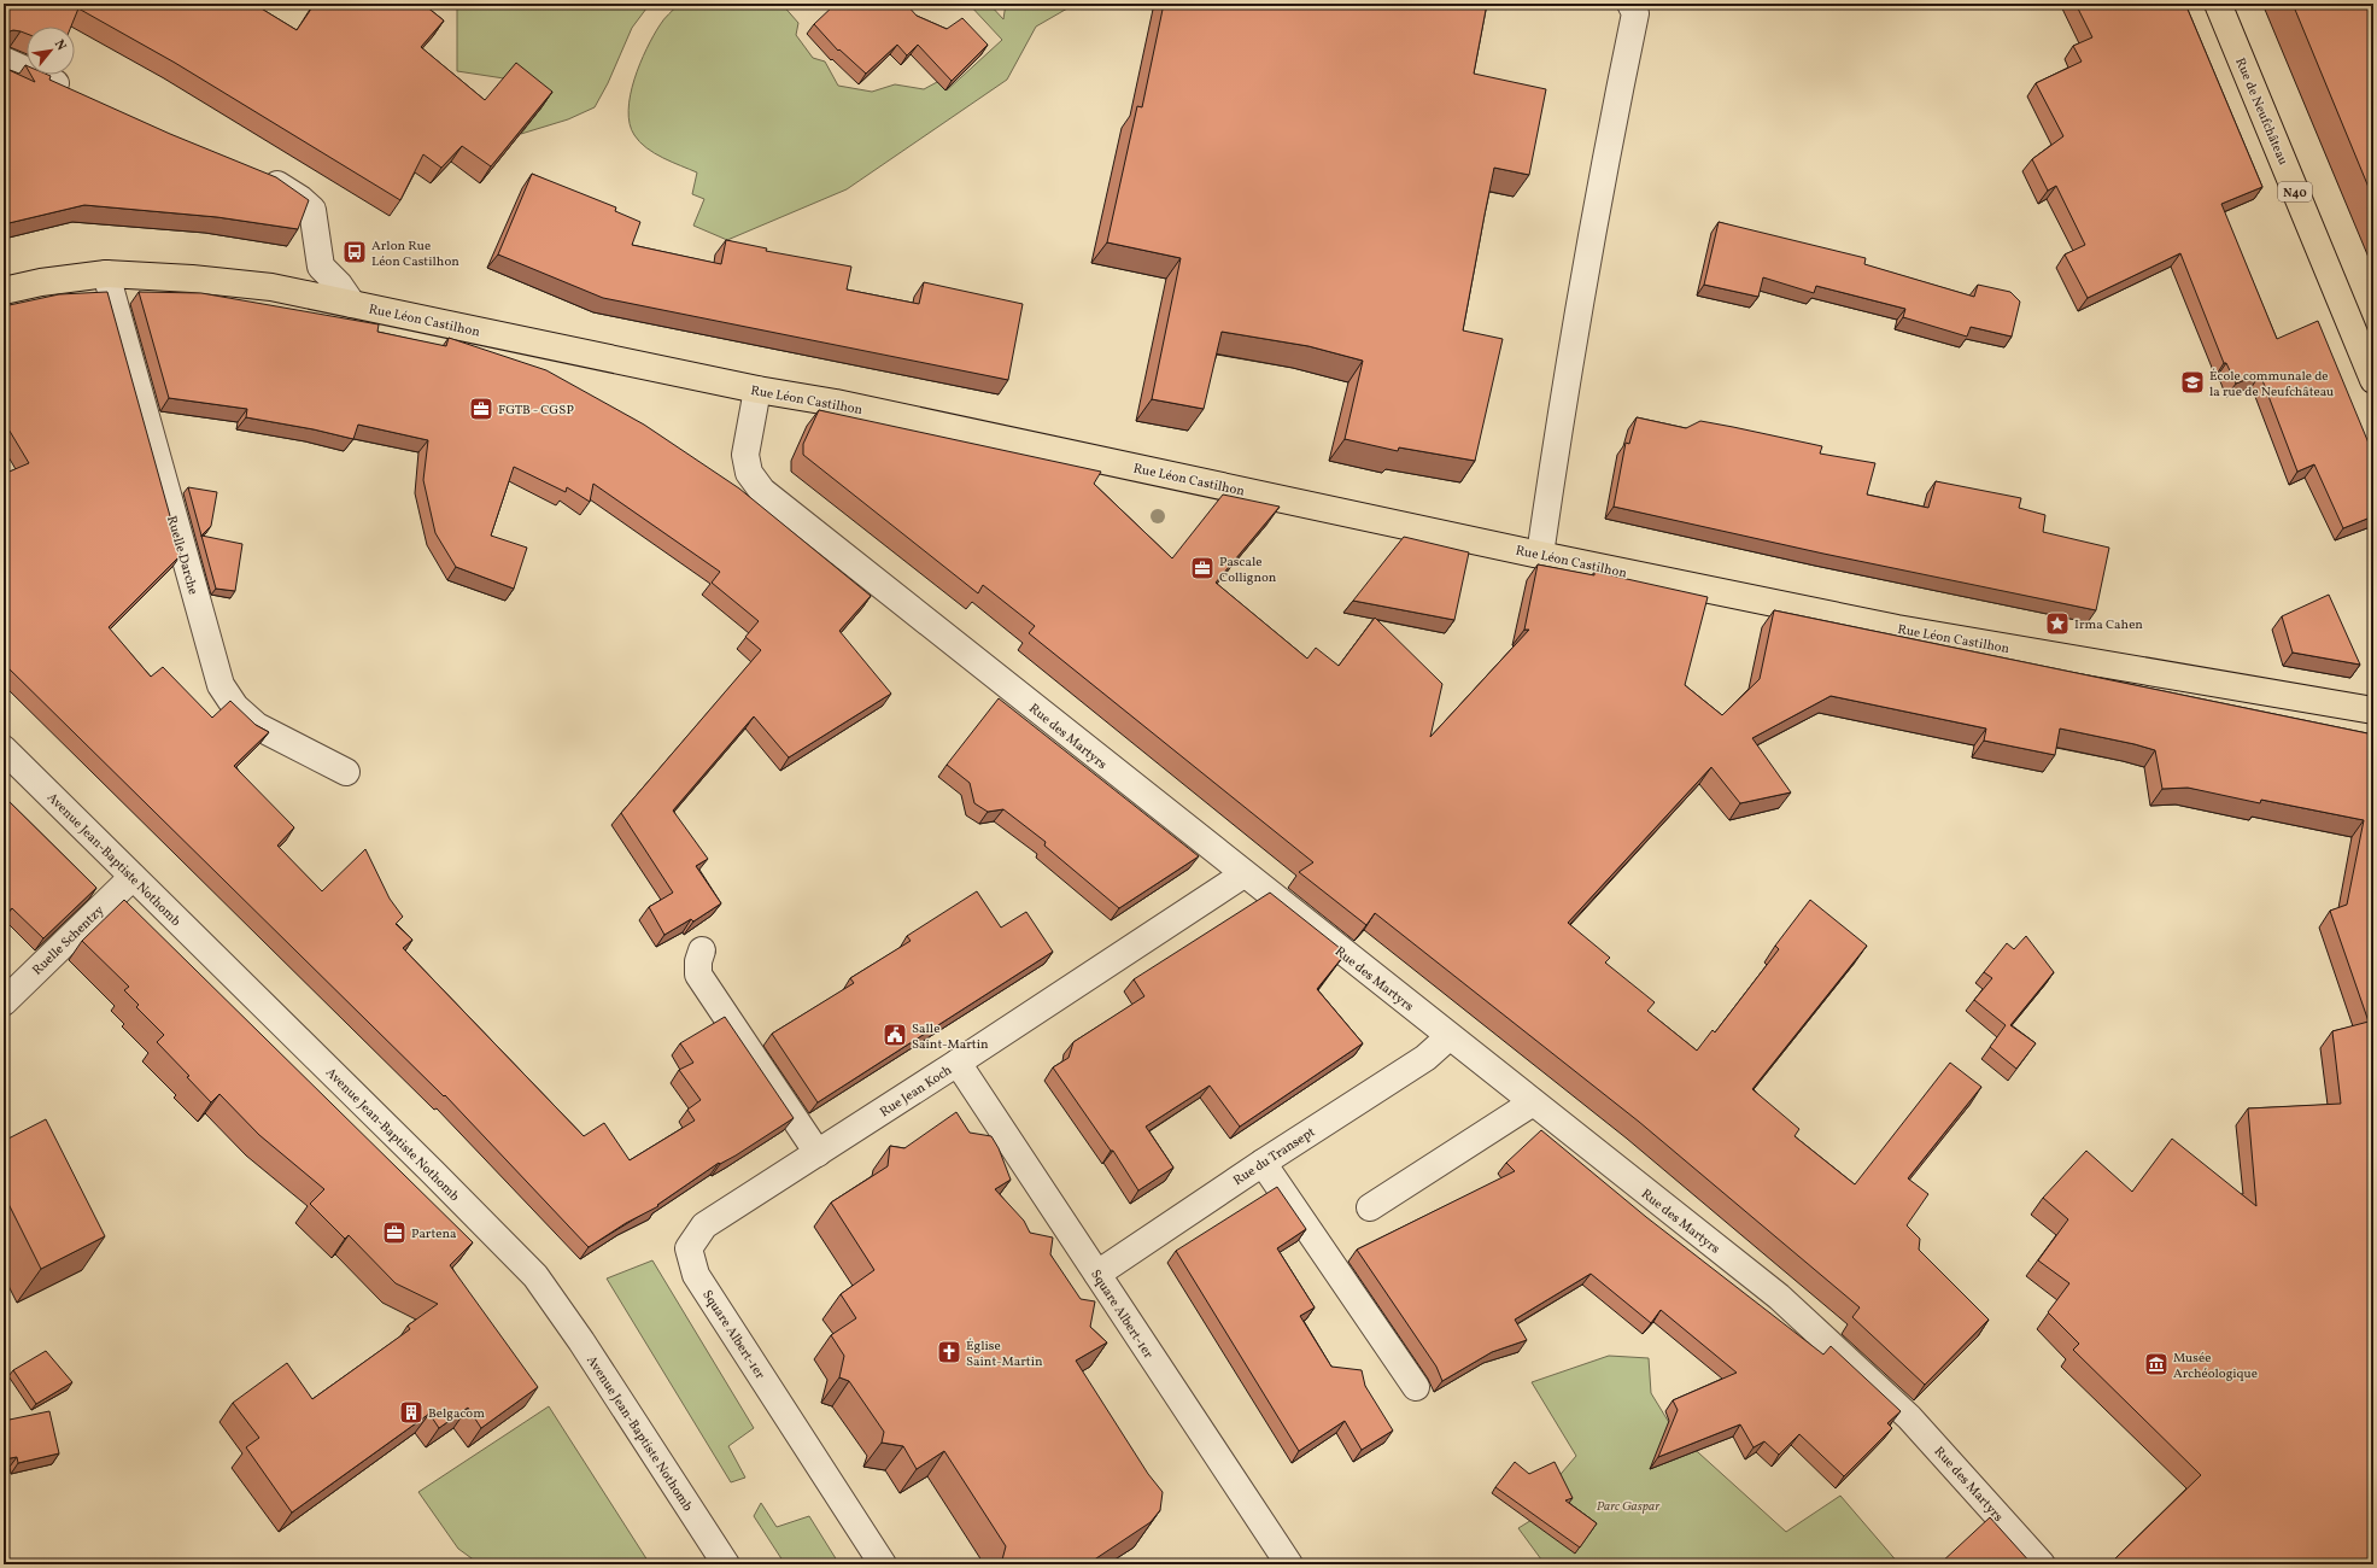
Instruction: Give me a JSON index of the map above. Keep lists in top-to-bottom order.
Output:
{
  "streets": {
    "main road": ["Rue de Neufchâteau", "N40", "Rue Léon Castilhon"],
    "street": [
      "Ruelle Darche",
      "Rue des Martyrs",
      "Avenue Jean-Baptiste Nothomb",
      "Ruelle Schentzy",
      "Rue Jean Koch",
      "Rue du Transept",
      "Square Albert-1er"
    ]
  },
  "crossings": [
    ["Rue Léon Castilhon", "Ruelle Darche"],
    ["Rue Léon Castilhon", "Rue des Martyrs"],
    ["Rue des Martyrs", "Rue Jean Koch"],
    ["Rue des Martyrs", "Rue du Transept"],
    ["Avenue Jean-Baptiste Nothomb", "Ruelle Schentzy"],
    ["Rue Jean Koch", "Square Albert-1er"],
    ["Rue du Transept", "Square Albert-1er"]
  ],
  "parks": ["Parc Gaspar"],
  "places": {
    "bus stop": ["Arlon Rue Léon Castilhon"],
    "school or university": ["École communale de la rue de Neufchâteau"],
    "office": ["FGTB - CGSP", "Pascale Collignon", "Partena"],
    "place": ["Irma Cahen"],
    "public building": ["Salle Saint-Martin"],
    "church": ["Église Saint-Martin"],
    "museum": ["Musée Archéologique"],
    "building": ["Belgacom"]
  },
  "north": "top right"
}
